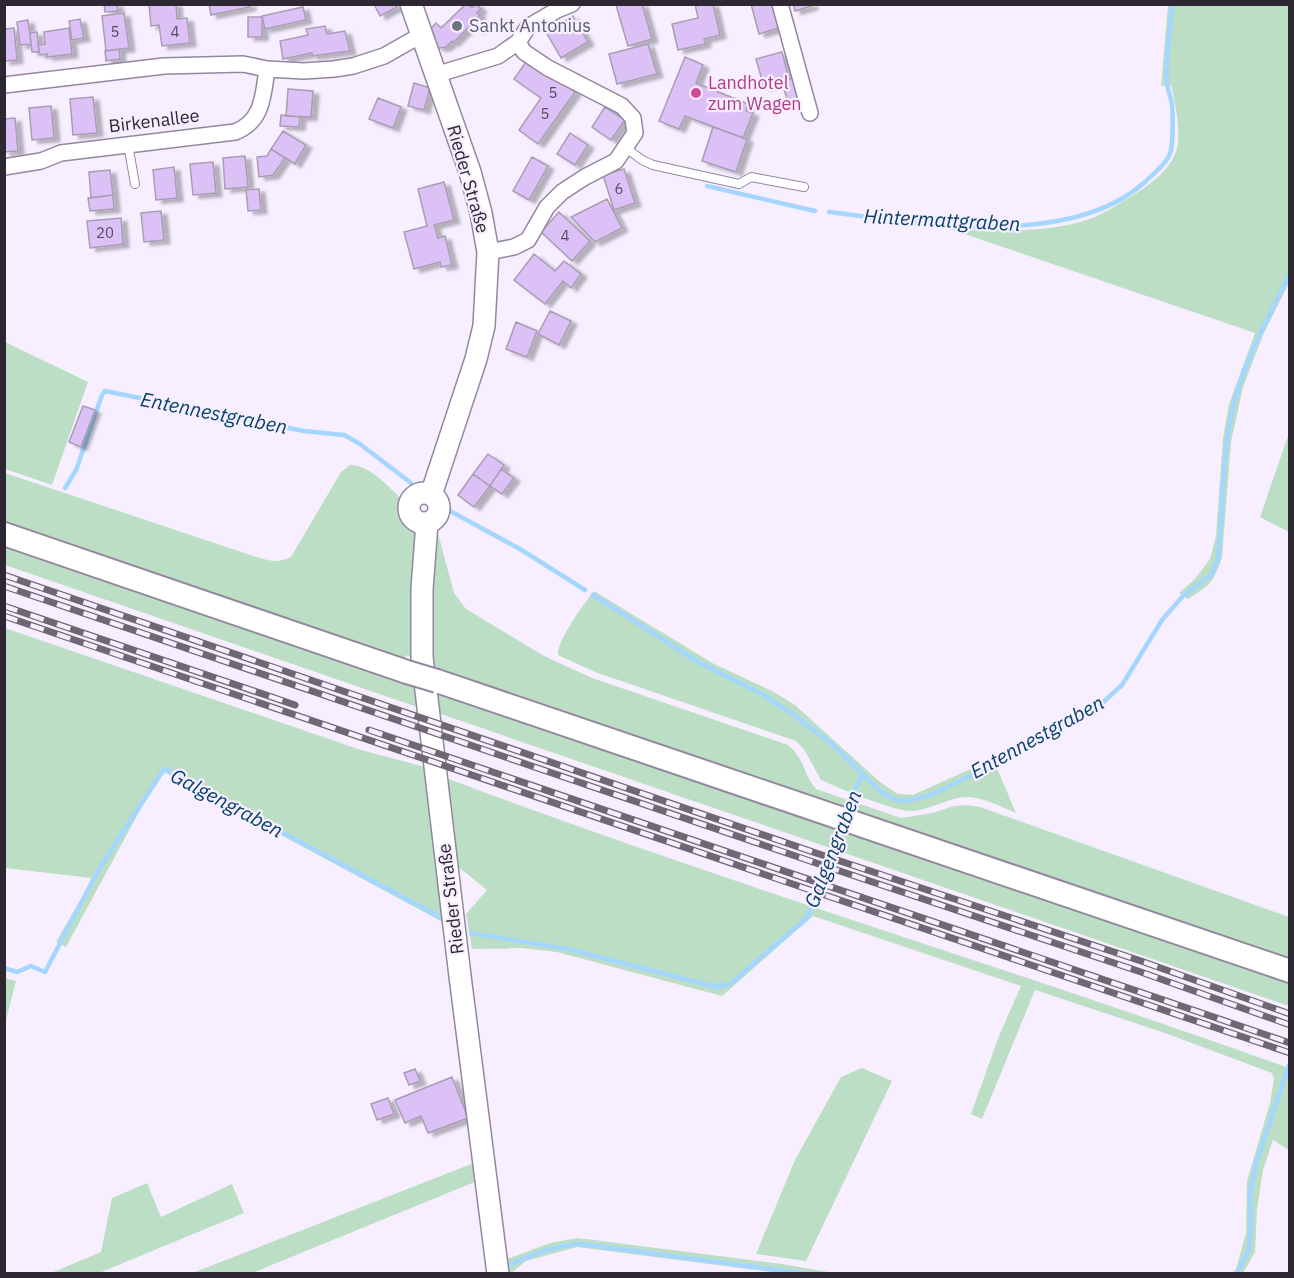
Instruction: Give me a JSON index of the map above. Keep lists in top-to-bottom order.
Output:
{
  "streets": {
    "street": ["Birkenallee", "Rieder Straße"]
  },
  "water": ["Hintermattgraben", "Entennestgraben", "Galgengraben"],
  "places": ["Sankt Antonius", "Landhotel zum Wagen"],
  "house_numbers": [
    "5",
    "4",
    "5",
    "5",
    "6",
    "20",
    "4"
  ]
}
